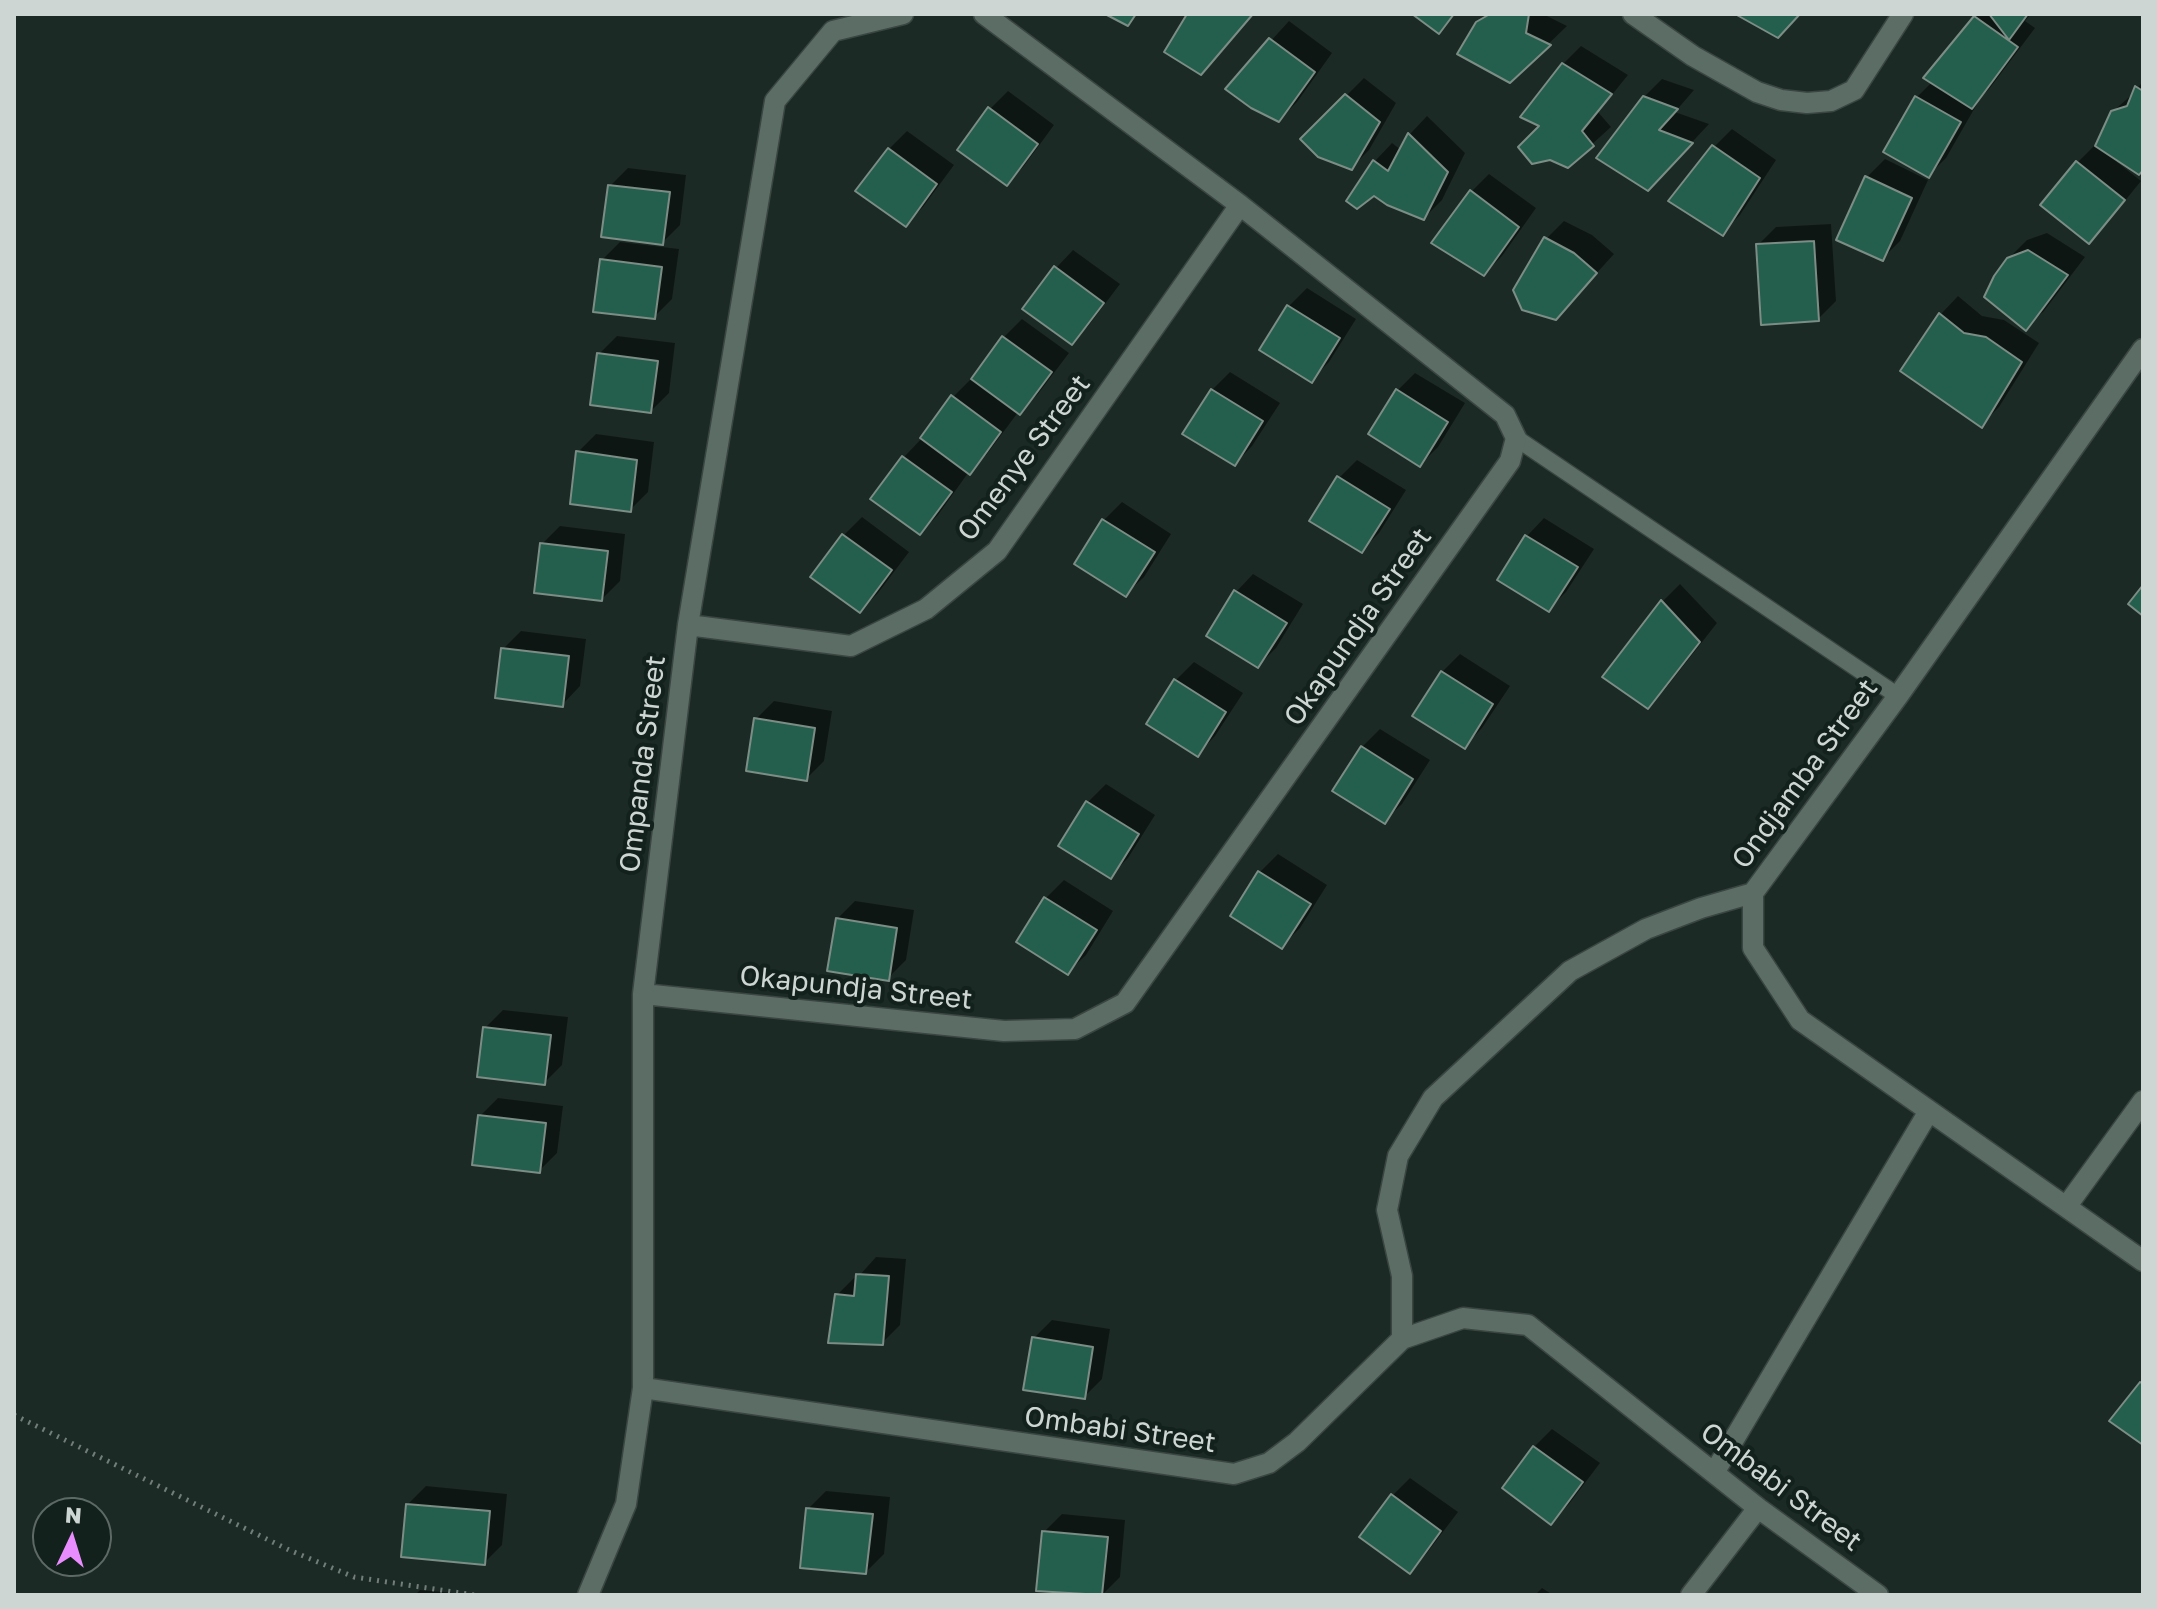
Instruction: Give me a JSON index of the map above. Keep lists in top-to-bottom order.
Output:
{
  "streets": {
    "street": [
      "Omenye Street",
      "Okapundja Street",
      "Ompanda Street",
      "Ondjamba Street",
      "Ombabi Street"
    ]
  },
  "crossings": [
    ["Omenye Street", "Ompanda Street"],
    ["Okapundja Street", "Ompanda Street"],
    ["Ompanda Street", "Ombabi Street"]
  ],
  "north": "top"
}
